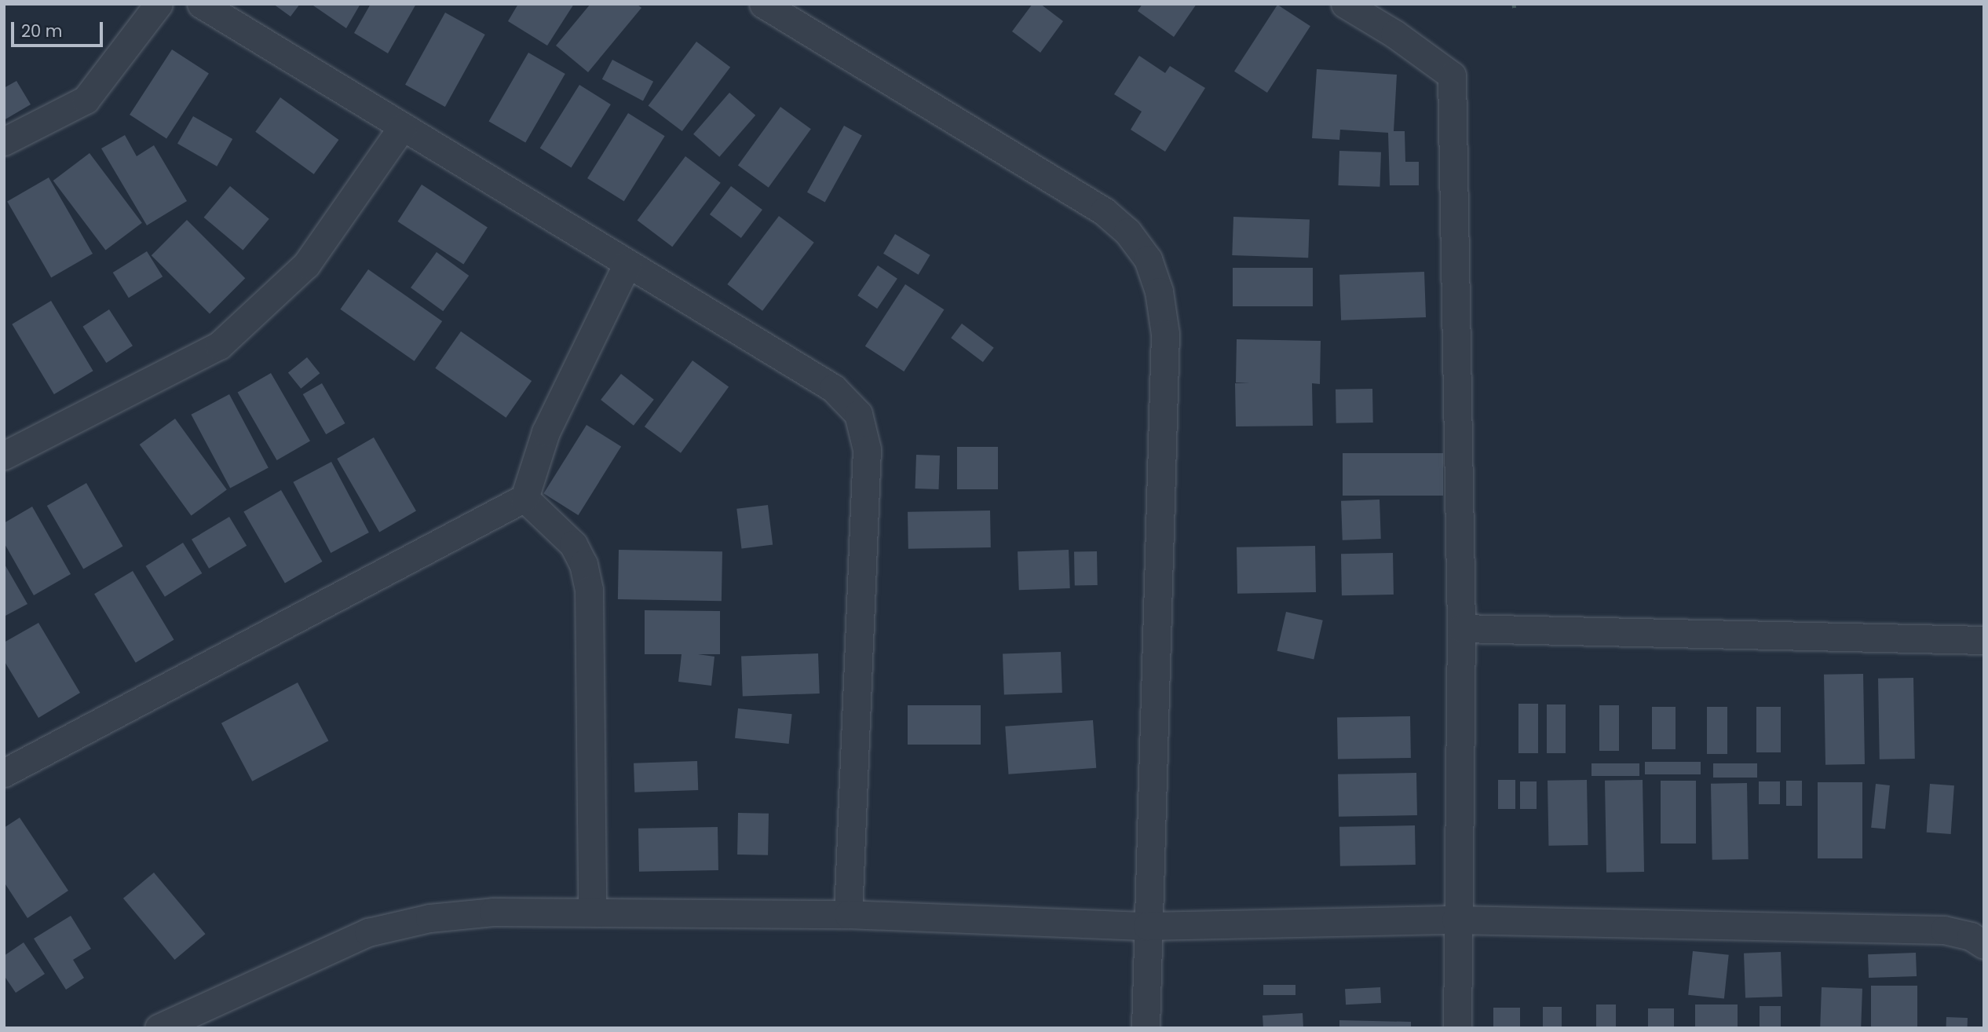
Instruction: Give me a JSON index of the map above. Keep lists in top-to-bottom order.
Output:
{
  "scale_bar": "20 m"
}
